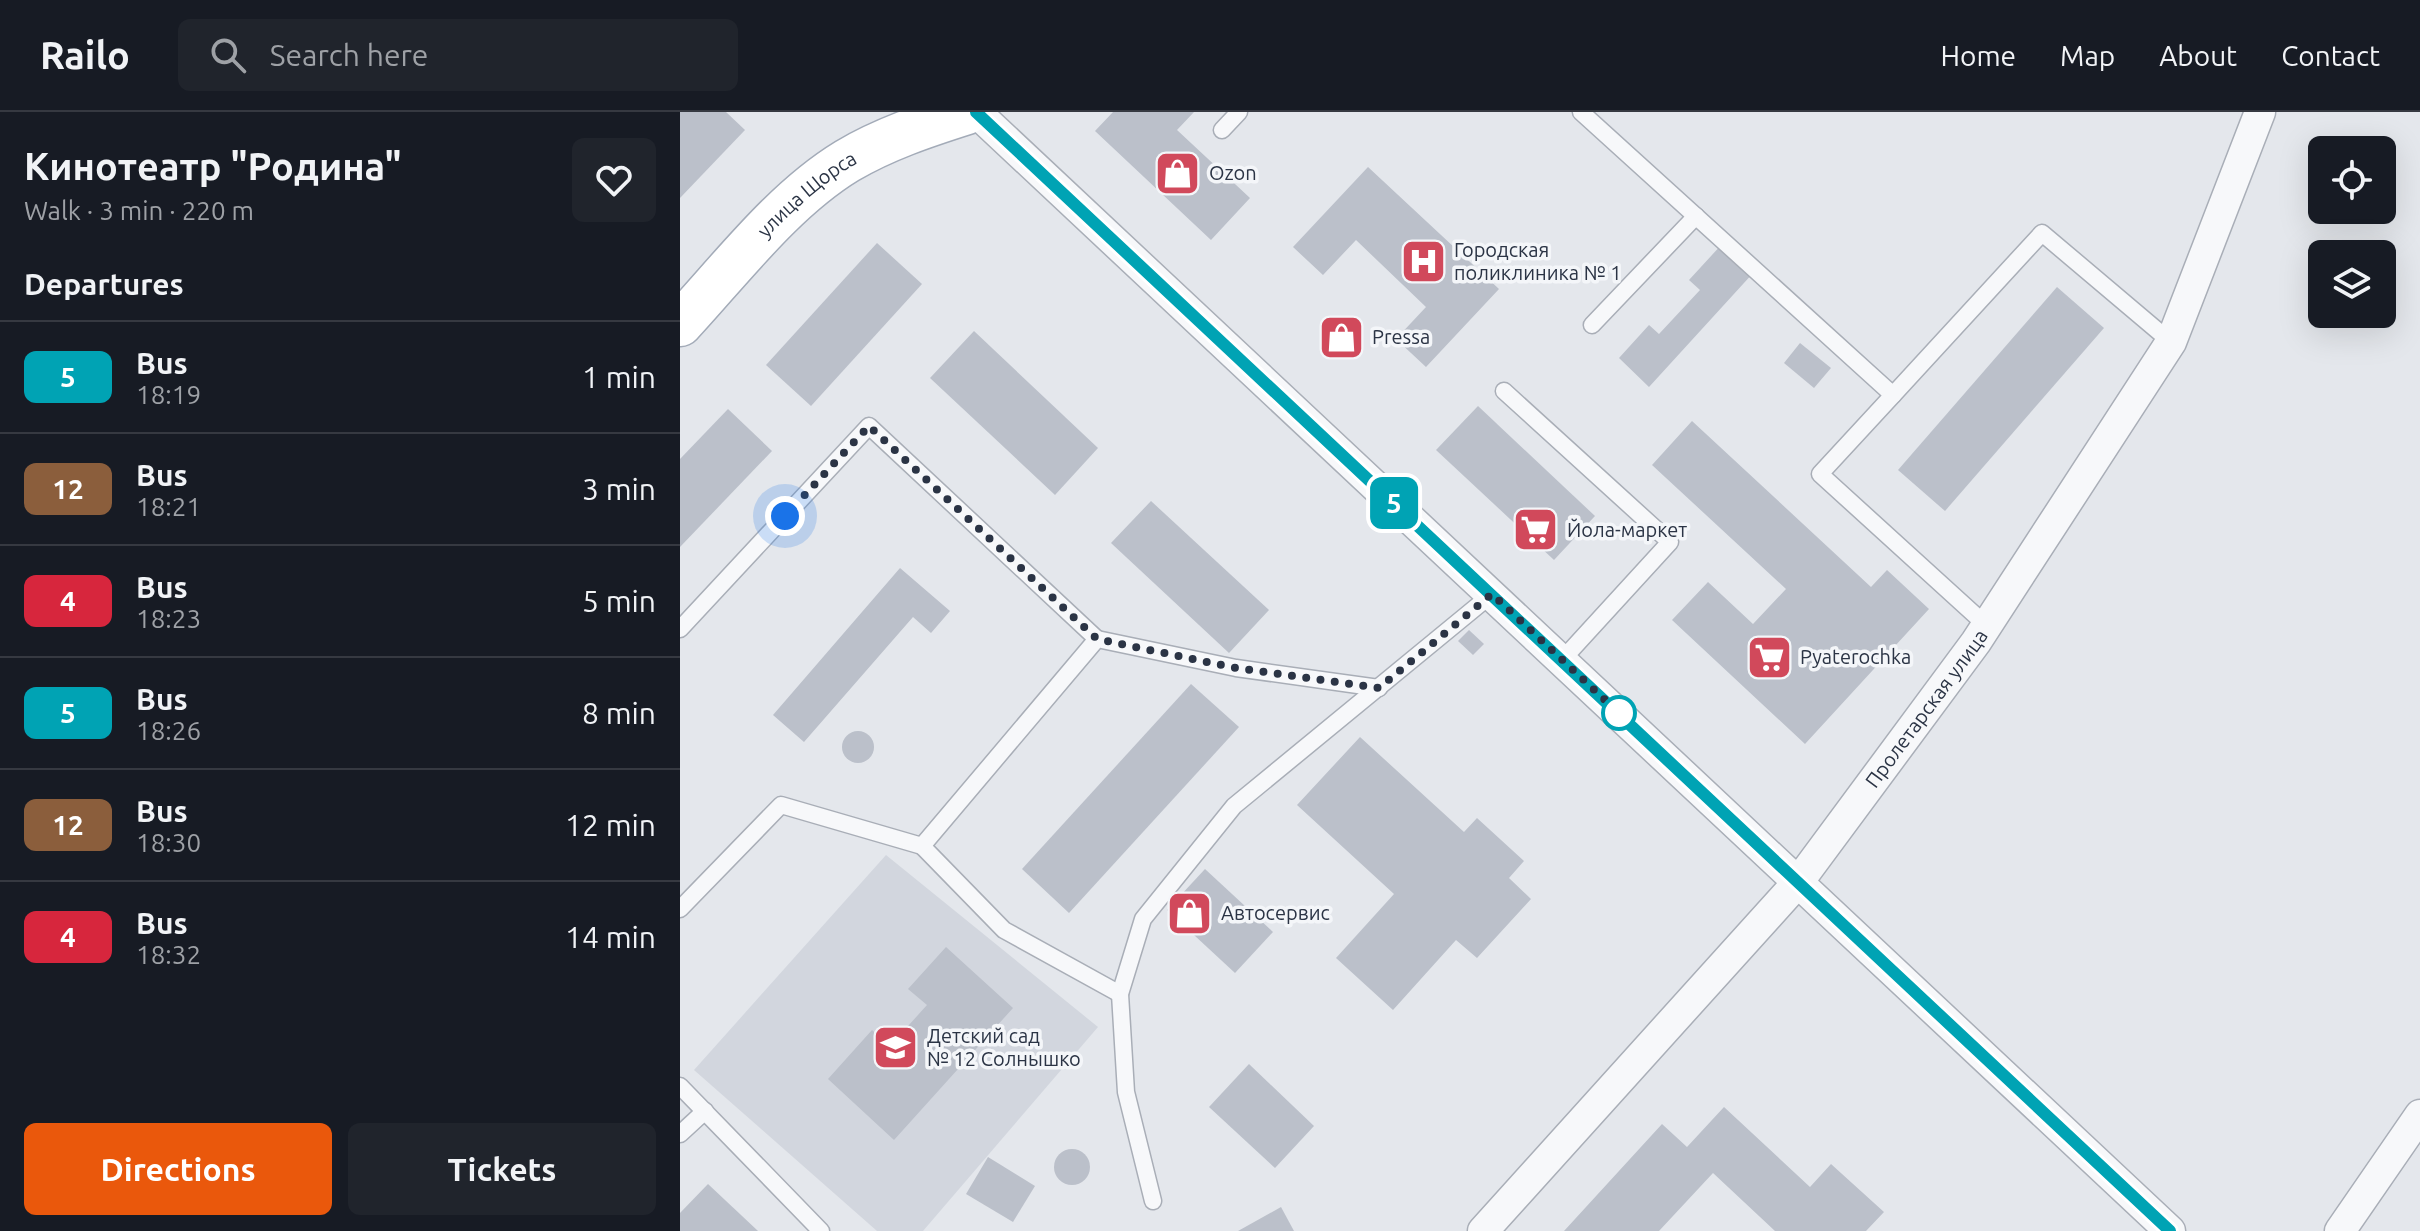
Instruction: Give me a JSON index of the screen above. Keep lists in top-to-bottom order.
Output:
{
  "streets": {
    "main road": ["улица Щорса"],
    "street": ["Пролетарская улица"]
  },
  "places": {
    "shop": ["Ozon", "Pressa", "Автосервис"],
    "hospital": ["Городская поликлиника № 1"],
    "supermarket": ["Йола-маркет", "Pyaterochka"],
    "school or university": ["Детский сад № 12 Солнышко"]
  },
  "lines": ["bus line 5"],
  "page": {
    "header": "Railo",
    "search": "Search here",
    "nav": [
      "Home",
      "Map",
      "About",
      "Contact"
    ],
    "heading": [
      ["Кинотеатр \"Родина\"", "Walk · 3 min · 220 m"],
      "Departures"
    ],
    "on_map": "5",
    "list": [
      {
        "mark": "5",
        "name": "Bus",
        "note": "18:19",
        "value": "1 min"
      },
      {
        "mark": "12",
        "name": "Bus",
        "note": "18:21",
        "value": "3 min"
      },
      {
        "mark": "4",
        "name": "Bus",
        "note": "18:23",
        "value": "5 min"
      },
      {
        "mark": "5",
        "name": "Bus",
        "note": "18:26",
        "value": "8 min"
      },
      {
        "mark": "12",
        "name": "Bus",
        "note": "18:30",
        "value": "12 min"
      },
      {
        "mark": "4",
        "name": "Bus",
        "note": "18:32",
        "value": "14 min"
      }
    ],
    "buttons": ["Directions", "Tickets"]
  }
}
